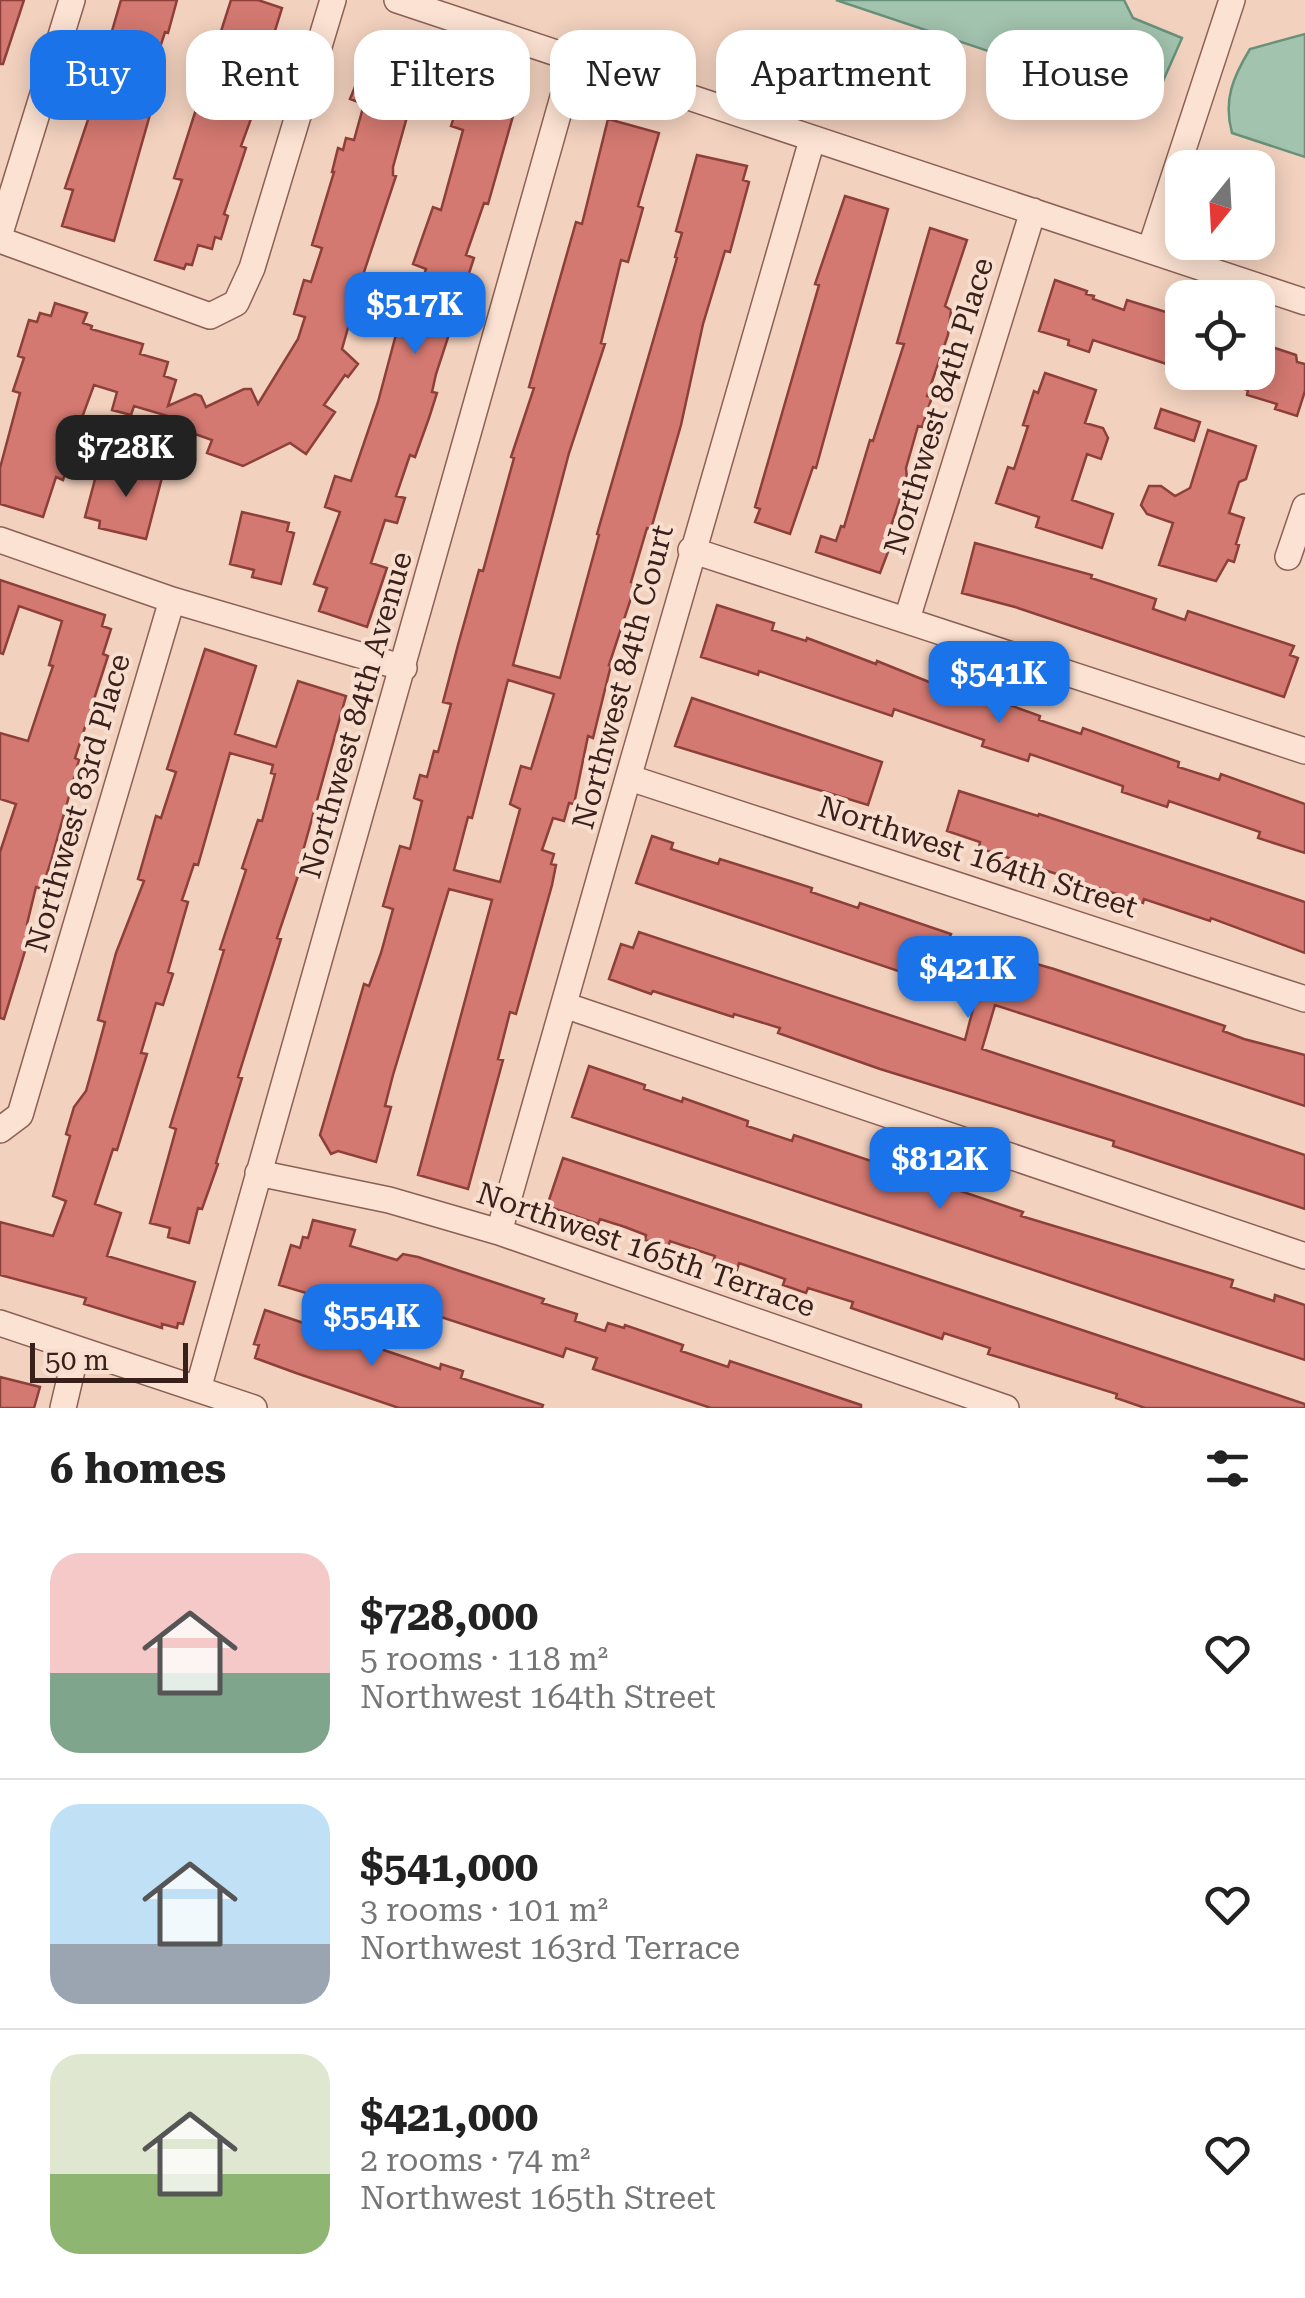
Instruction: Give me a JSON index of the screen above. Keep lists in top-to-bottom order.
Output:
{
  "streets": {
    "street": [
      "Northwest 84th Place",
      "Northwest 84th Court",
      "Northwest 84th Avenue",
      "Northwest 83rd Place",
      "Northwest 164th Street",
      "Northwest 165th Terrace"
    ]
  },
  "crossings": [
    ["Northwest 84th Court", "Northwest 164th Street"],
    ["Northwest 84th Court", "Northwest 165th Terrace"],
    ["Northwest 84th Avenue", "Northwest 165th Terrace"]
  ],
  "scale_bar": "50 m",
  "north": "bottom",
  "page": {
    "chip": [
      "Buy",
      "Rent",
      "Filters",
      "New",
      "Apartment",
      "House"
    ],
    "price": [
      "$517K",
      "$728K",
      "$541K",
      "$421K",
      "$812K",
      "$554K"
    ],
    "scale": "50 m",
    "heading": "6 homes",
    "list": [
      {
        "name": "$728,000",
        "note": "5 rooms · 118 m² · Northwest 164th Street"
      },
      {
        "name": "$541,000",
        "note": "3 rooms · 101 m² · Northwest 163rd Terrace"
      },
      {
        "name": "$421,000",
        "note": "2 rooms · 74 m² · Northwest 165th Street"
      }
    ]
  }
}
